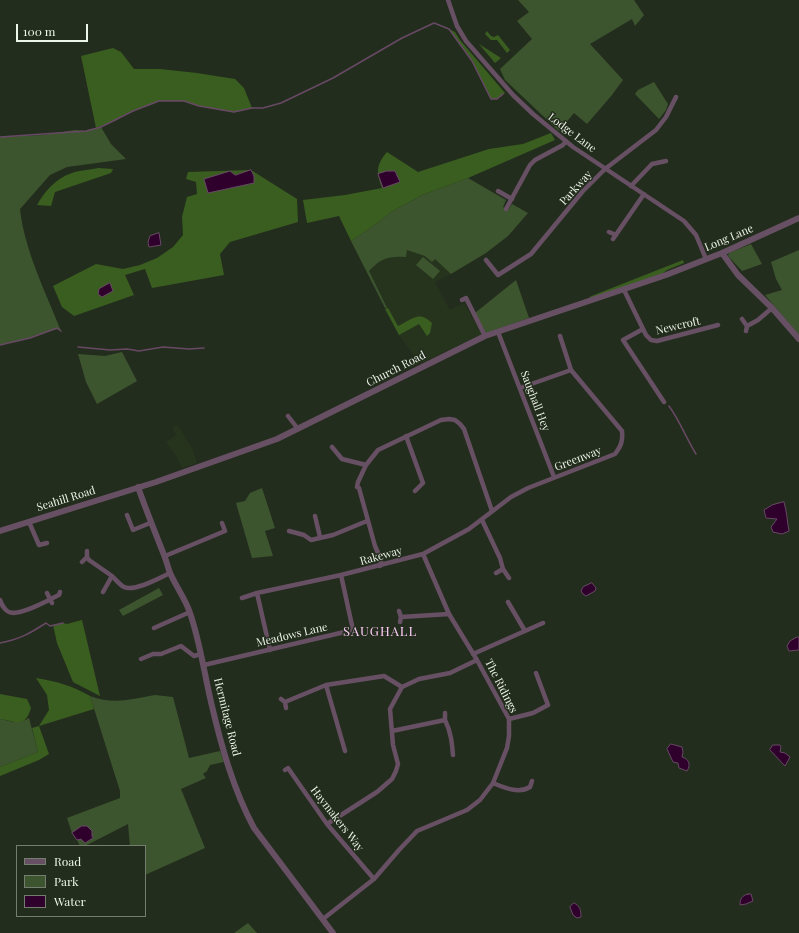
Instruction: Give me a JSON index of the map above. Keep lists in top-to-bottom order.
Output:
{
  "streets": {
    "street": [
      "Lodge Lane",
      "Parkway",
      "Long Lane",
      "Newcroft",
      "Church Road",
      "Saughall Hey",
      "Greenway",
      "Seahill Road",
      "Rakeway",
      "Meadows Lane",
      "The Ridings",
      "Hermitage Road",
      "Haymakers Way"
    ]
  },
  "crossings": [
    ["Lodge Lane", "Parkway"],
    ["Lodge Lane", "Long Lane"],
    ["Long Lane", "Church Road"],
    ["Newcroft", "Church Road"],
    ["Church Road", "Saughall Hey"],
    ["Church Road", "Seahill Road"],
    ["Church Road", "Hermitage Road"],
    ["Saughall Hey", "Greenway"],
    ["Greenway", "Rakeway"],
    ["Seahill Road", "Hermitage Road"],
    ["Rakeway", "Meadows Lane"],
    ["Rakeway", "The Ridings"],
    ["Meadows Lane", "Hermitage Road"],
    ["The Ridings", "Hermitage Road"],
    ["The Ridings", "Haymakers Way"]
  ],
  "districts": ["SAUGHALL"],
  "legend": ["Road", "Park", "Water"],
  "scale_bar": "100 m"
}
